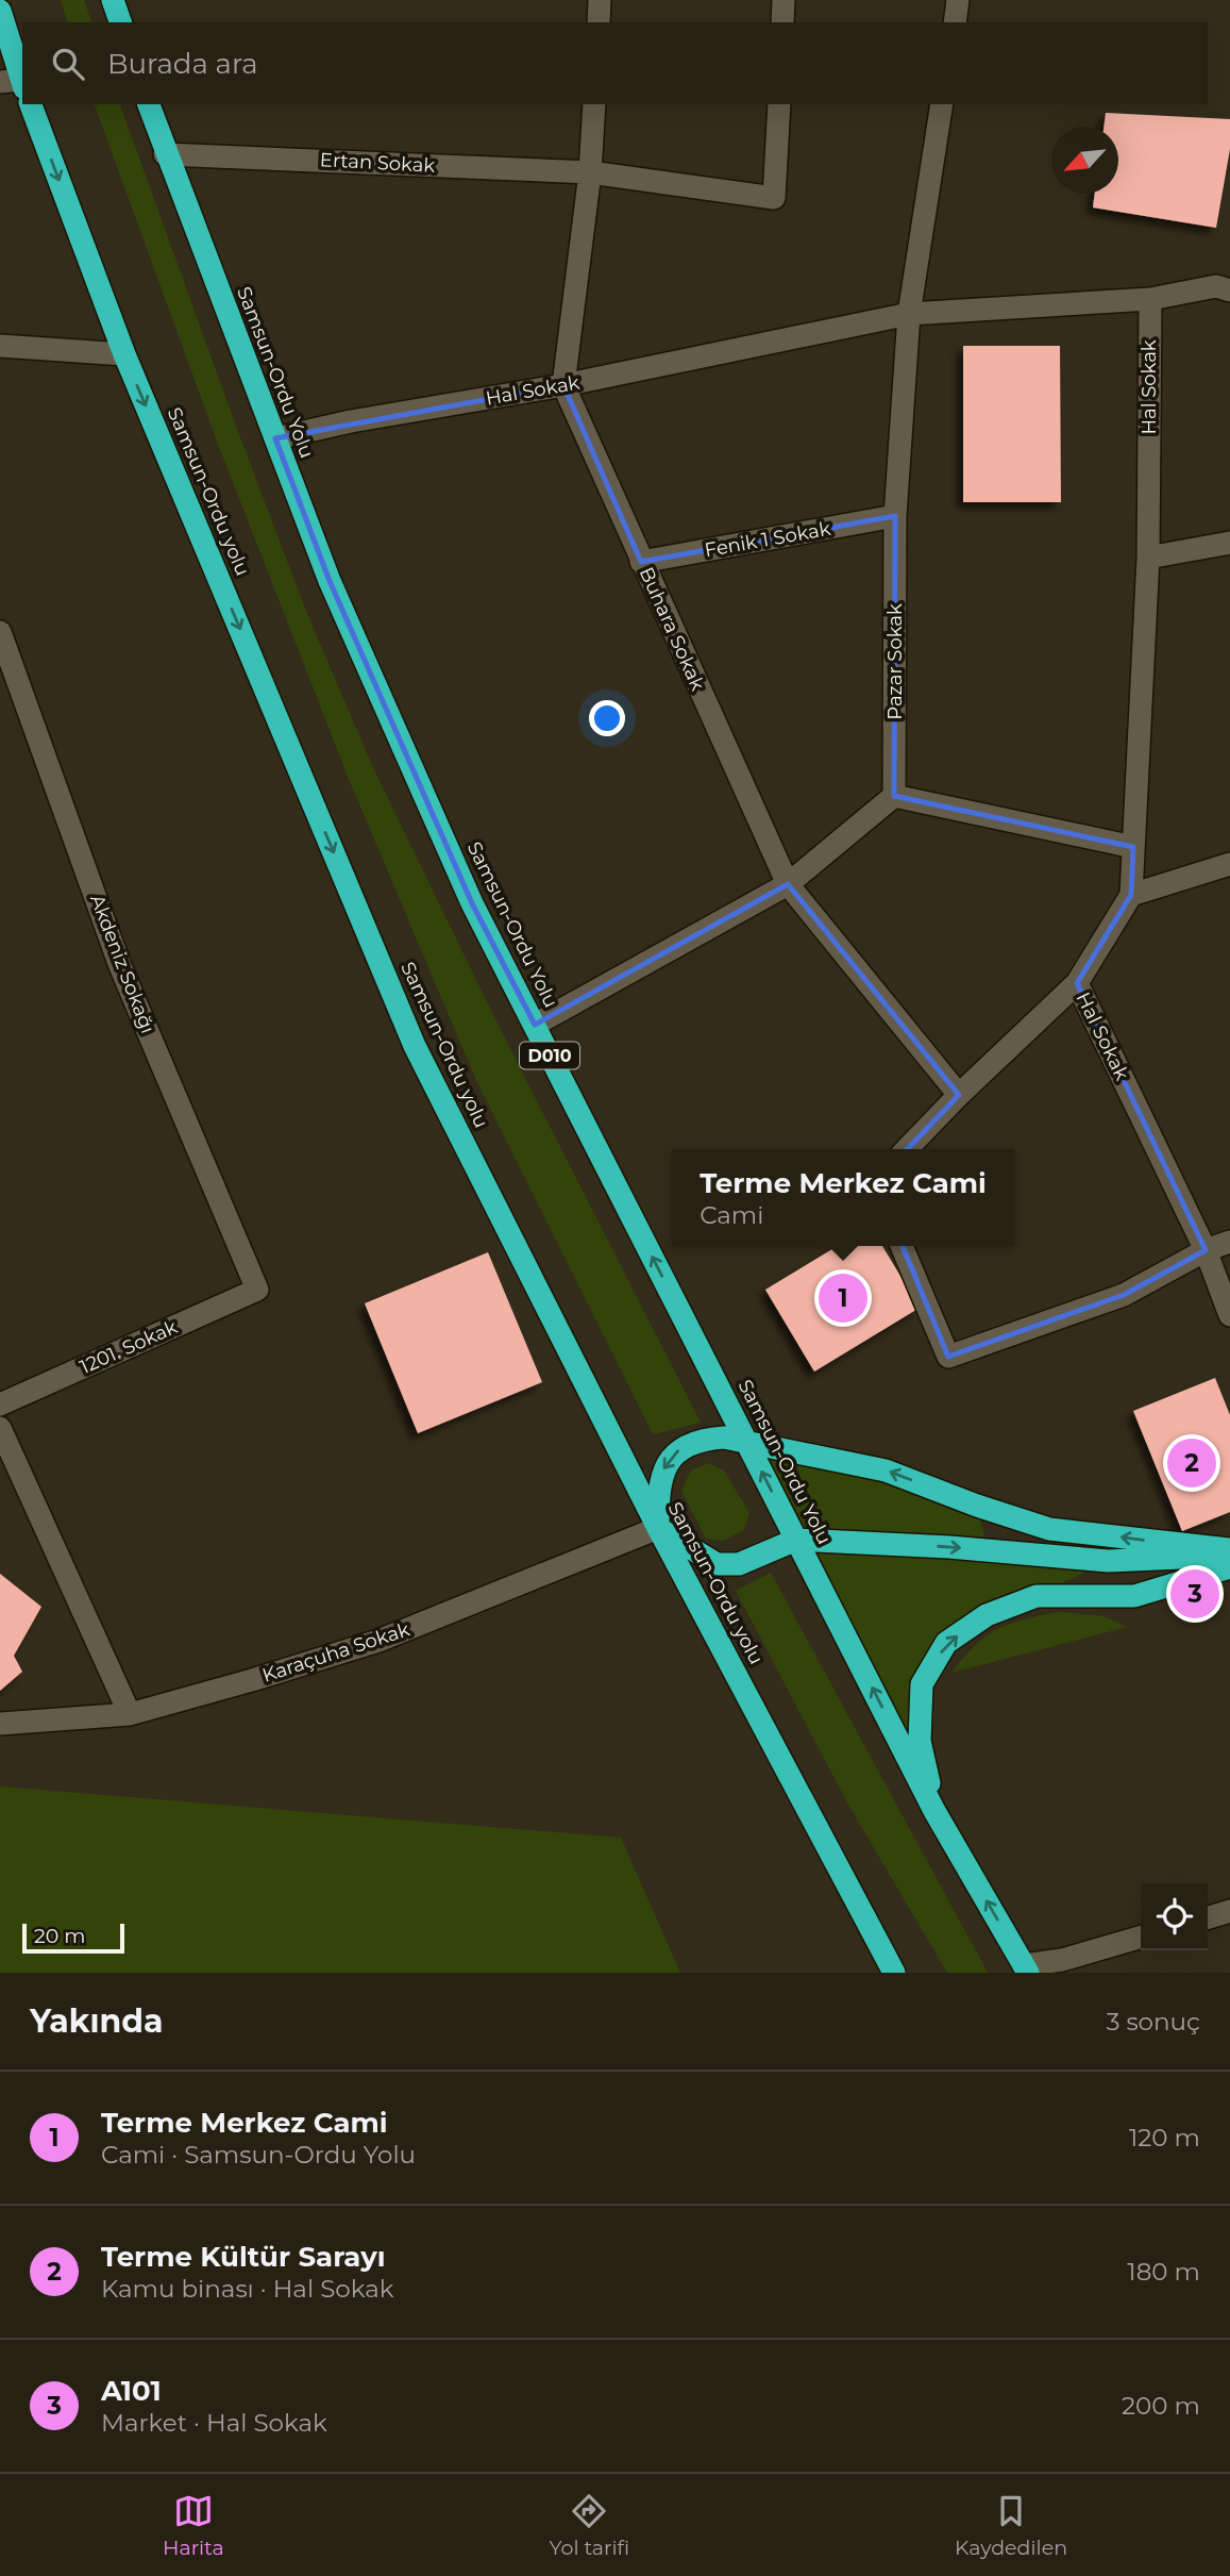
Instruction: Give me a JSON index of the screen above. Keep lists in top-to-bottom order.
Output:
{
  "streets": {
    "highway": ["Samsun-Ordu Yolu", "Samsun-Ordu yolu", "D010"],
    "street": [
      "Ertan Sokak",
      "Hal Sokak",
      "Fenik 1 Sokak",
      "Buhara Sokak",
      "Pazar Sokak",
      "Akdeniz Sokağı",
      "1201. Sokak",
      "Karaçuha Sokak"
    ]
  },
  "crossings": [
    ["Ertan Sokak", "Samsun-Ordu Yolu"],
    ["Samsun-Ordu Yolu", "Hal Sokak"],
    ["Samsun-Ordu Yolu", "Samsun-Ordu yolu"],
    ["Samsun-Ordu Yolu", "Karaçuha Sokak"],
    ["Hal Sokak", "Buhara Sokak"],
    ["Hal Sokak", "Pazar Sokak"],
    ["Samsun-Ordu yolu", "Karaçuha Sokak"],
    ["Fenik 1 Sokak", "Buhara Sokak"],
    ["Fenik 1 Sokak", "Pazar Sokak"],
    ["Akdeniz Sokağı", "1201. Sokak"]
  ],
  "one_way": ["Samsun-Ordu Yolu", "Samsun-Ordu yolu"],
  "scale_bar": "20 m",
  "north": "bottom left",
  "page": {
    "search": "Burada ara",
    "popup": ["Terme Merkez Cami", "Cami"],
    "pins": ["1", "2", "3"],
    "scale": "20 m",
    "heading": ["Yakında", "3 sonuç"],
    "list": [
      {
        "mark": "1",
        "name": "Terme Merkez Cami",
        "note": "Cami · Samsun-Ordu Yolu",
        "value": "120 m"
      },
      {
        "mark": "2",
        "name": "Terme Kültür Sarayı",
        "note": "Kamu binası · Hal Sokak",
        "value": "180 m"
      },
      {
        "mark": "3",
        "name": "A101",
        "note": "Market · Hal Sokak",
        "value": "200 m"
      }
    ],
    "nav": ["Harita", "Yol tarifi", "Kaydedilen"]
  }
}
